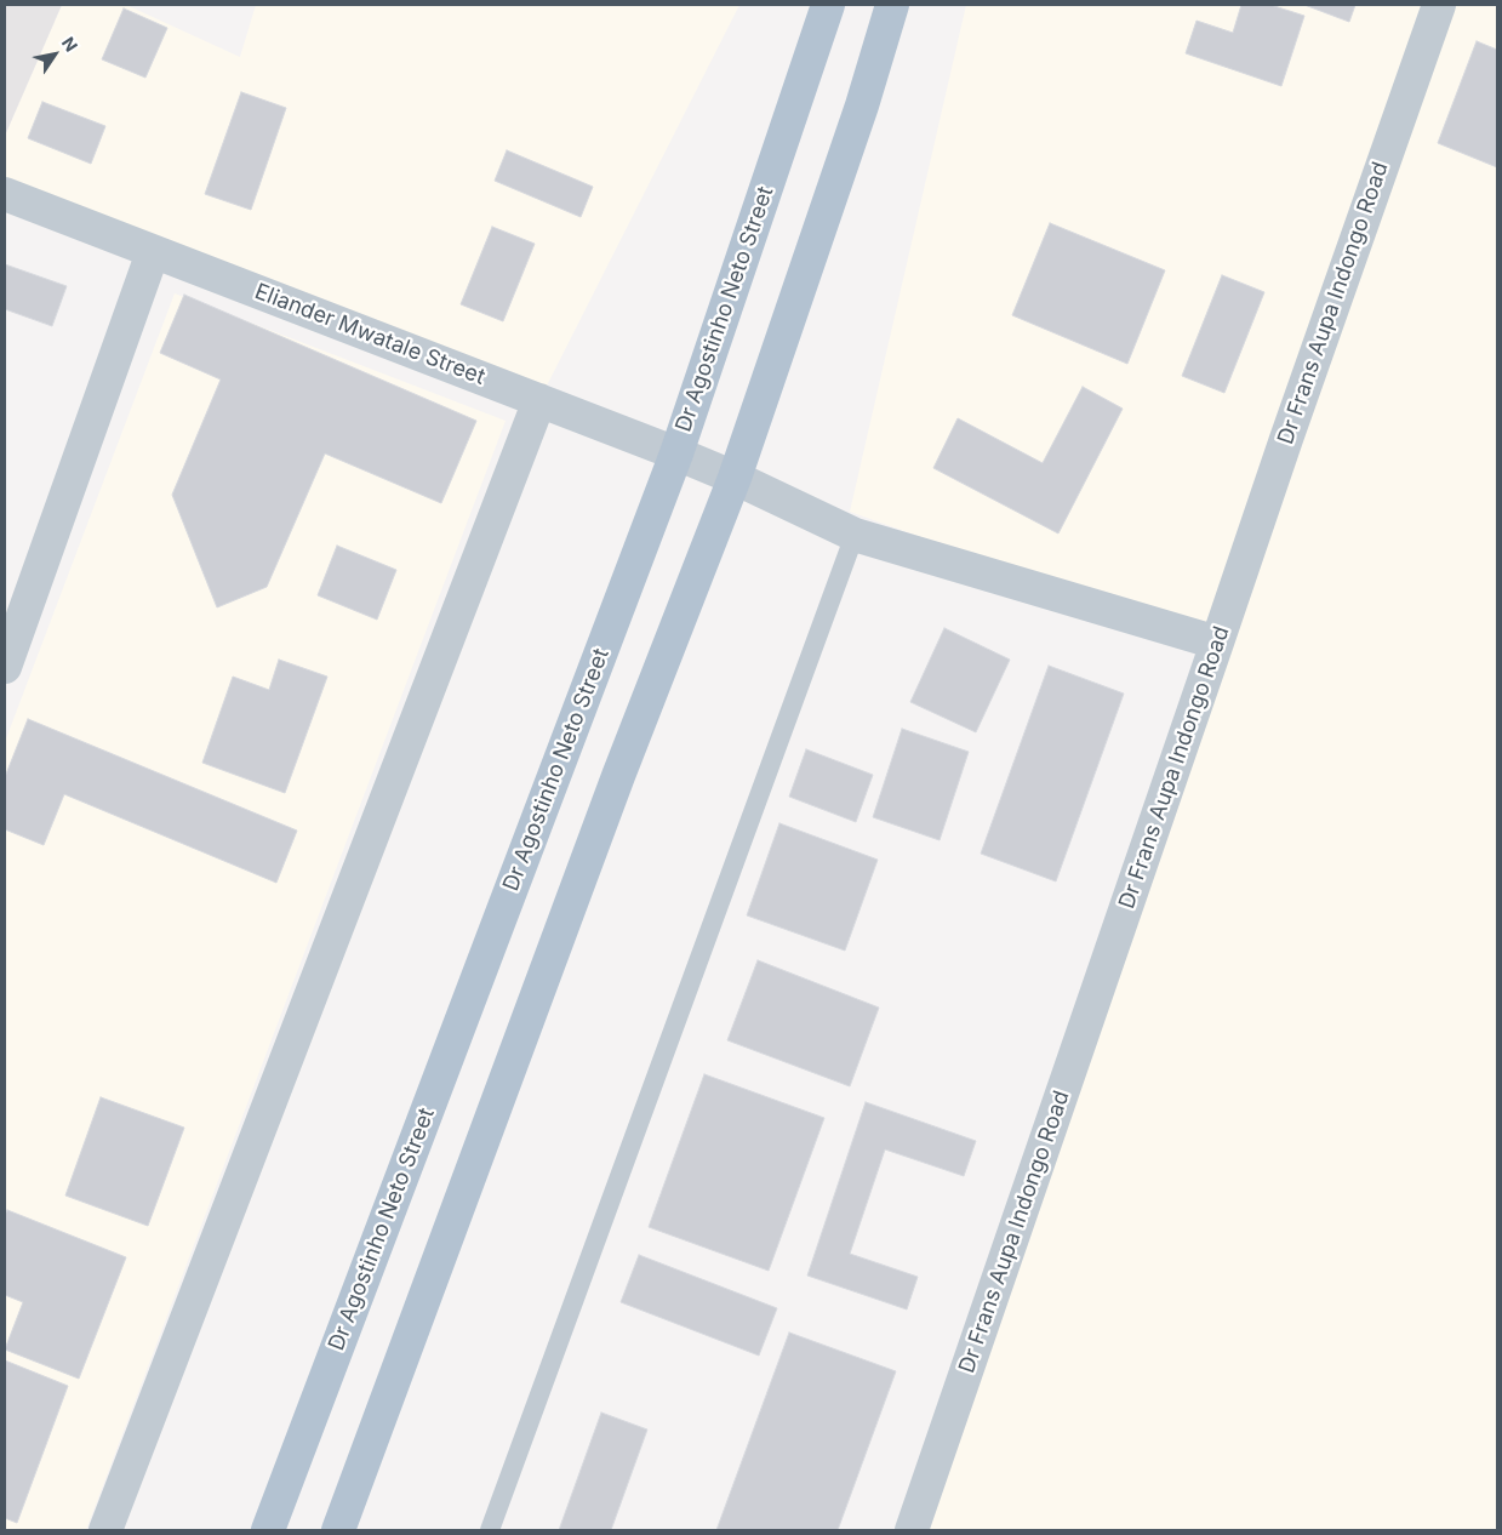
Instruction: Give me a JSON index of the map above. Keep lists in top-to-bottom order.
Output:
{
  "streets": {
    "main road": ["Dr Agostinho Neto Street"],
    "street": ["Dr Frans Aupa Indongo Road", "Eliander Mwatale Street"]
  },
  "crossings": [
    ["Dr Frans Aupa Indongo Road", "Eliander Mwatale Street"],
    ["Dr Agostinho Neto Street", "Eliander Mwatale Street"]
  ],
  "north": "top right"
}
